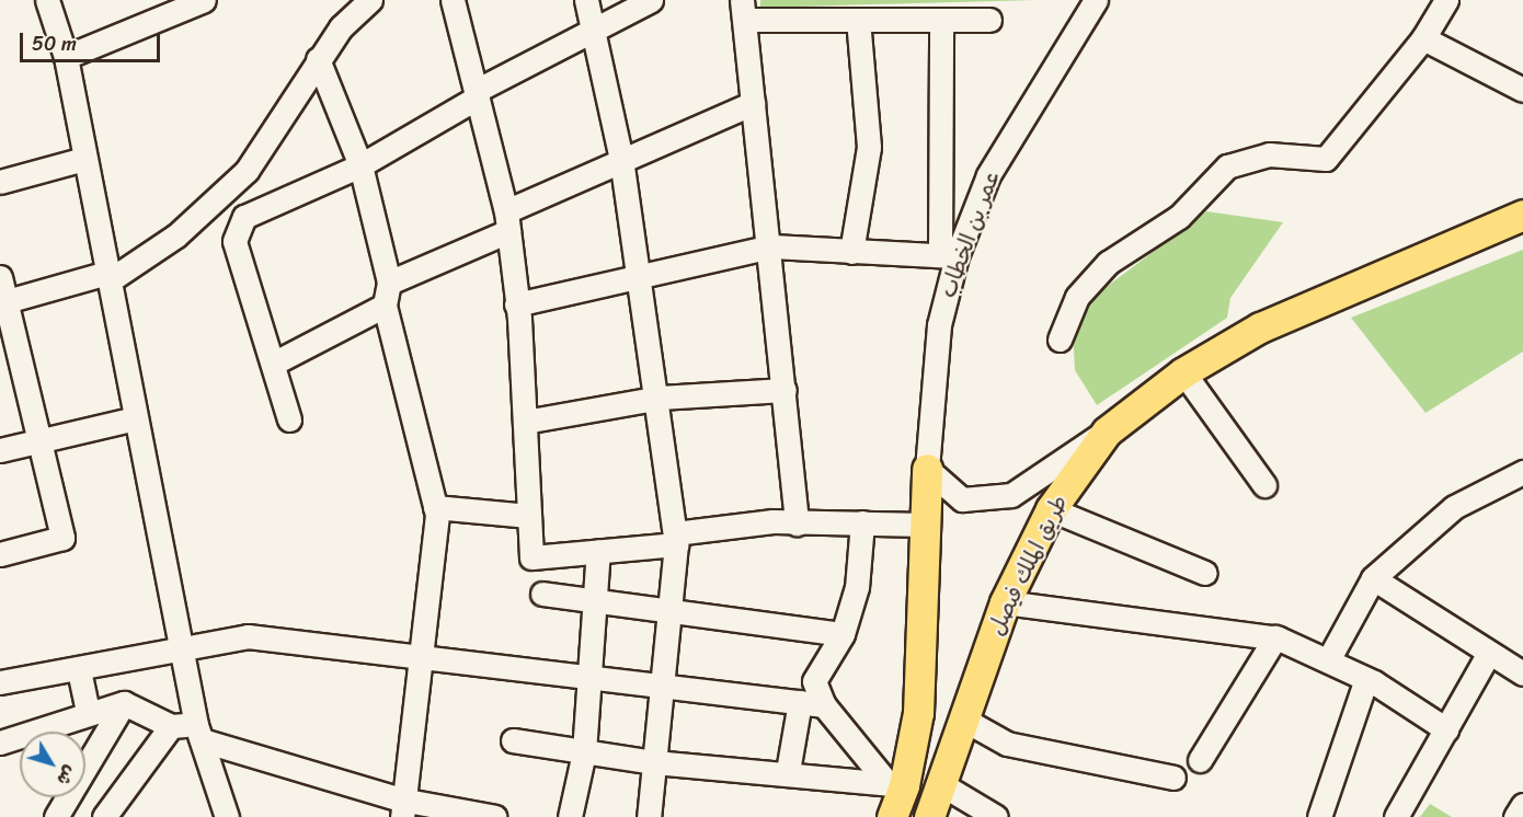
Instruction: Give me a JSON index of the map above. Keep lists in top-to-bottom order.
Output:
{
  "streets": {
    "main road": ["طريق الملك فيصل"],
    "street": ["عمر بن الخطاب"]
  },
  "scale_bar": "50 m",
  "north": "bottom right"
}
